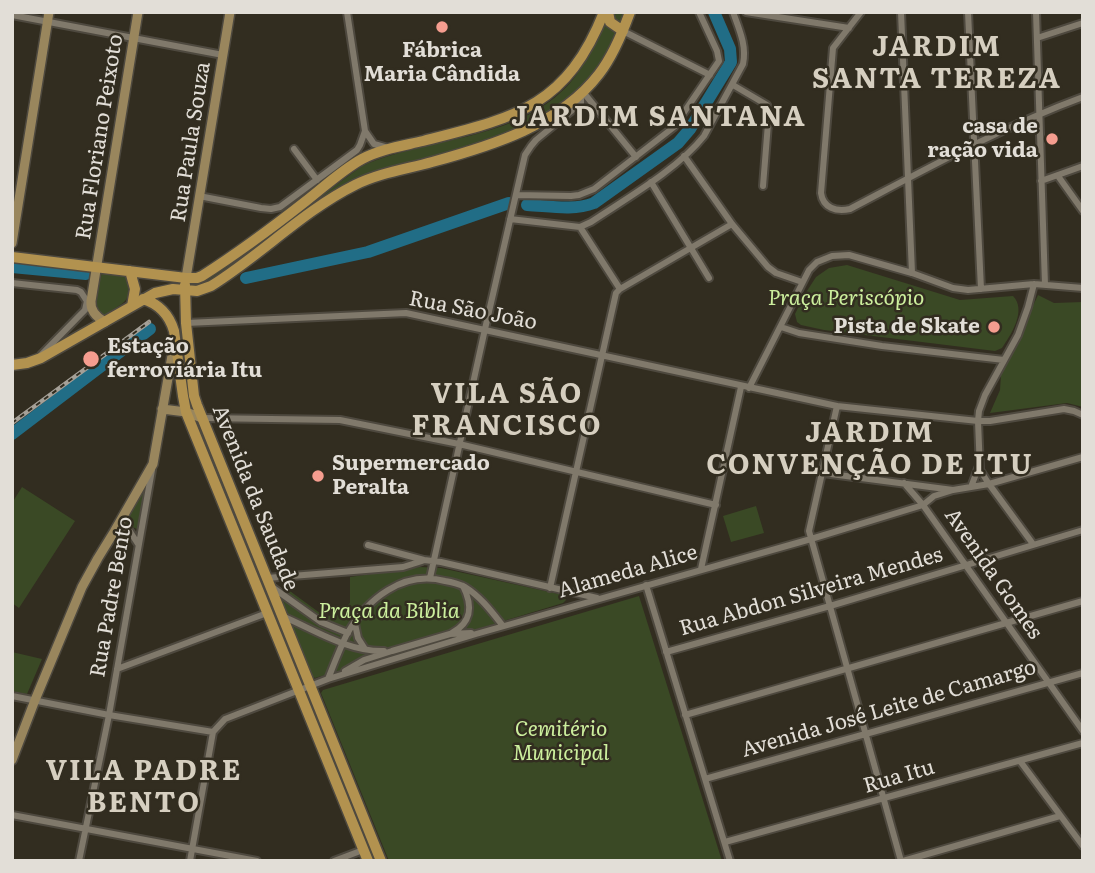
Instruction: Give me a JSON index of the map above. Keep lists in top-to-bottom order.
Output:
{
  "streets": {
    "main road": ["Avenida da Saudade"],
    "street": [
      "Rua Floriano Peixoto",
      "Rua Paula Souza",
      "Rua São João",
      "Alameda Alice",
      "Avenida Gomes",
      "Rua Abdon Silveira Mendes",
      "Rua Padre Bento",
      "Avenida José Leite de Camargo",
      "Rua Itu"
    ]
  },
  "crossings": [
    ["Rua Paula Souza", "Avenida da Saudade"],
    ["Rua São João", "Avenida da Saudade"],
    ["Avenida da Saudade", "Alameda Alice"],
    ["Avenida da Saudade", "Rua Padre Bento"],
    ["Alameda Alice", "Avenida Gomes"],
    ["Avenida Gomes", "Rua Abdon Silveira Mendes"],
    ["Avenida Gomes", "Avenida José Leite de Camargo"]
  ],
  "districts": [
    "JARDIM SANTA TEREZA",
    "JARDIM SANTANA",
    "VILA SÃO FRANCISCO",
    "JARDIM CONVENÇÃO DE ITU",
    "VILA PADRE BENTO"
  ],
  "parks": ["Praça Periscópio", "Praça da Bíblia", "Cemitério Municipal"],
  "places": [
    "Fábrica Maria Cândida",
    "casa de ração vida",
    "Pista de Skate",
    "Estação ferroviária Itu",
    "Supermercado Peralta"
  ]
}
